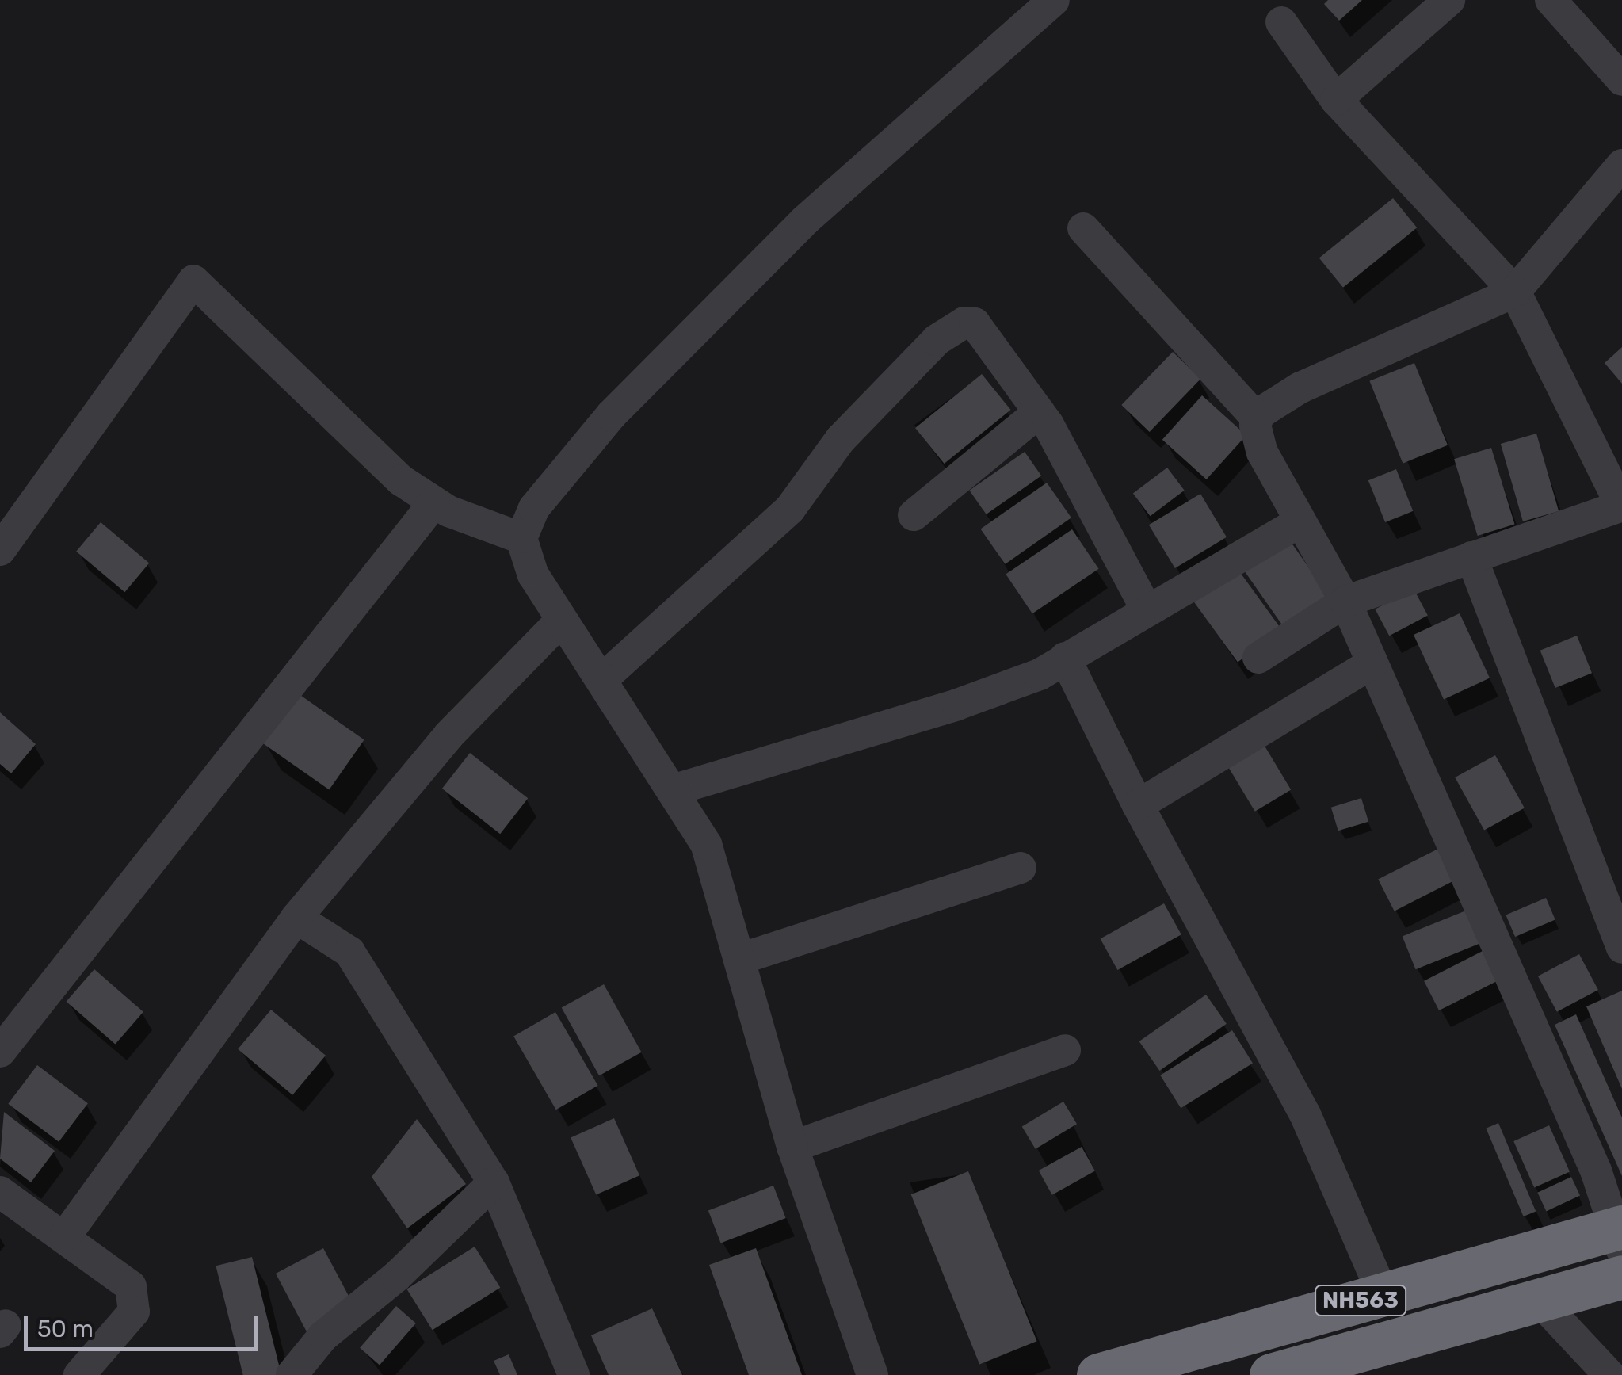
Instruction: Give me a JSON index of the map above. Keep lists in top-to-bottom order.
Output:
{
  "streets": {
    "highway": ["NH563"]
  },
  "scale_bar": "50 m"
}
